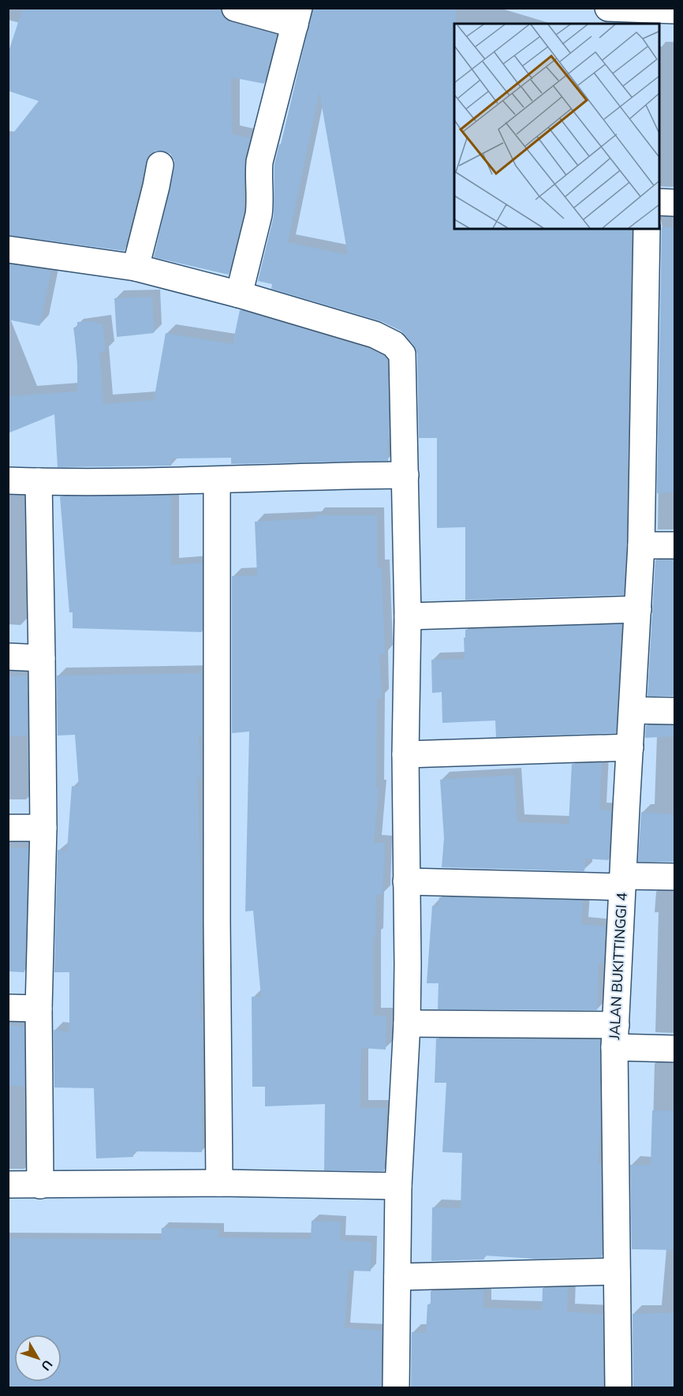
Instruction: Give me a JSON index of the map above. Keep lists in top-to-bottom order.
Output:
{
  "streets": {
    "street": ["JALAN BUKITTINGGI 4"]
  },
  "north": "bottom right"
}
